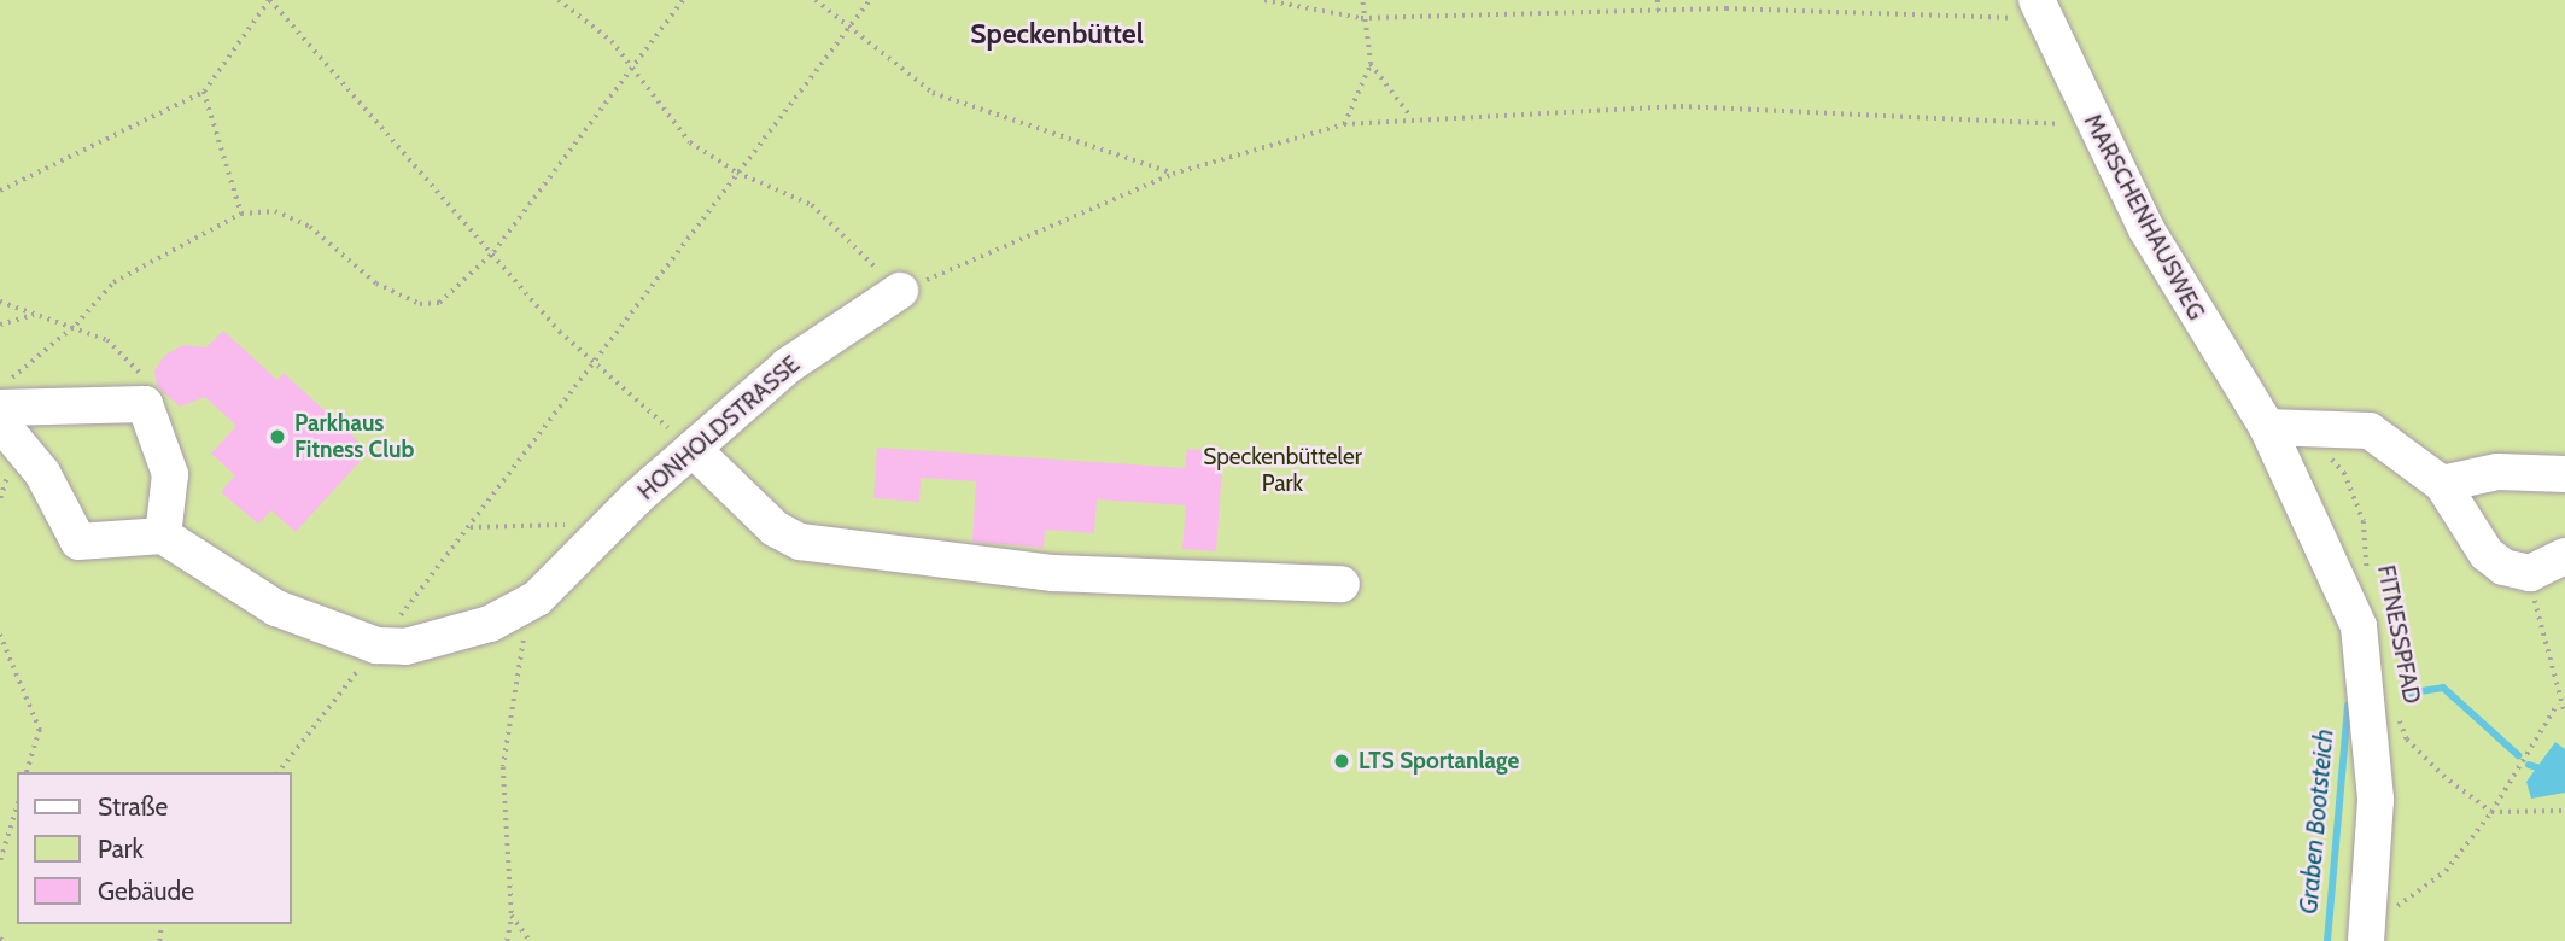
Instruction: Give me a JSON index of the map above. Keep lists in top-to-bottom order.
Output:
{
  "streets": {
    "street": ["MARSCHENHAUSWEG", "HONHOLDSTRASSE"],
    "path": ["FITNESSPFAD"]
  },
  "crossings": [
    ["MARSCHENHAUSWEG", "FITNESSPFAD"]
  ],
  "districts": ["Speckenbüttel"],
  "water": ["Graben Bootsteich"],
  "parks": ["Speckenbütteler Park"],
  "places": ["Parkhaus Fitness Club", "LTS Sportanlage"],
  "legend": ["Straße", "Park", "Gebäude"]
}
